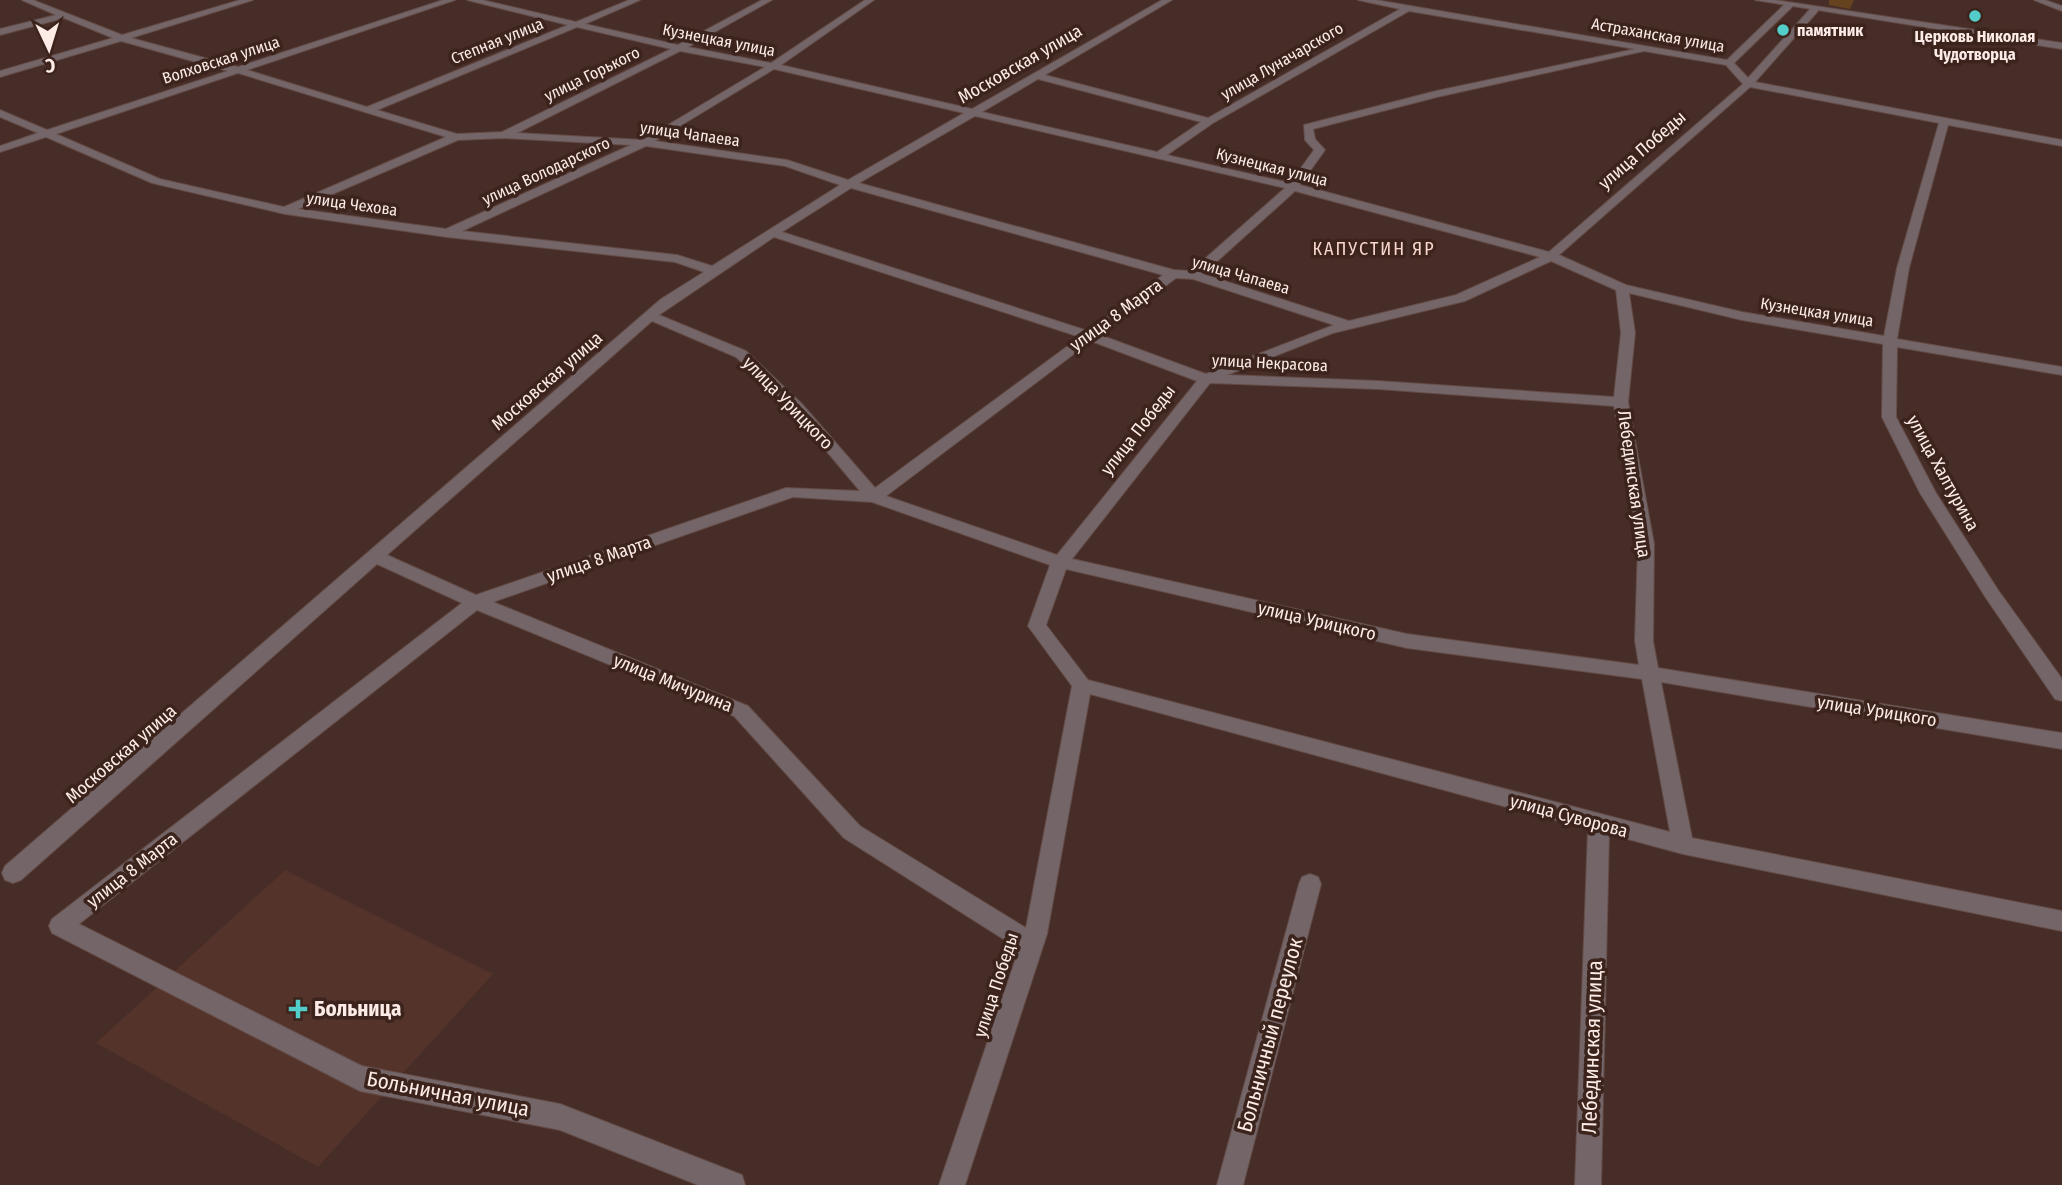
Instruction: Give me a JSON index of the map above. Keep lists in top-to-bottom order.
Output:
{
  "streets": {
    "street": [
      "Астраханская улица",
      "Кузнецкая улица",
      "Степная улица",
      "Волховская улица",
      "улица Луначарского",
      "Московская улица",
      "улица Горького",
      "улица Чапаева",
      "улица Победы",
      "улица Володарского",
      "улица Чехова",
      "улица 8 Марта",
      "улица Некрасова",
      "улица Урицкого",
      "улица Халтурина",
      "Лебединская улица",
      "улица Мичурина",
      "улица Суворова",
      "Больничный переулок",
      "Больничная улица"
    ]
  },
  "crossings": [
    ["Астраханская улица", "улица Луначарского"],
    ["Астраханская улица", "улица Победы"],
    ["Кузнецкая улица", "Степная улица"],
    ["Кузнецкая улица", "улица Луначарского"],
    ["Кузнецкая улица", "Московская улица"],
    ["Кузнецкая улица", "улица Горького"],
    ["Кузнецкая улица", "улица Победы"],
    ["Кузнецкая улица", "улица Володарского"],
    ["Кузнецкая улица", "улица Халтурина"],
    ["Кузнецкая улица", "Лебединская улица"],
    ["Степная улица", "улица Чапаева"],
    ["Волховская улица", "улица Чапаева"],
    ["Волховская улица", "улица Чехова"],
    ["улица Луначарского", "Московская улица"],
    ["Московская улица", "улица Чапаева"],
    ["Московская улица", "улица Чехова"],
    ["Московская улица", "улица Некрасова"],
    ["Московская улица", "улица Урицкого"],
    ["Московская улица", "улица Мичурина"],
    ["улица Горького", "улица Чапаева"],
    ["улица Чапаева", "улица Победы"],
    ["улица Чапаева", "улица Володарского"],
    ["улица Чапаева", "улица 8 Марта"],
    ["улица Победы", "улица Некрасова"],
    ["улица Победы", "улица Урицкого"],
    ["улица Победы", "улица Мичурина"],
    ["улица Победы", "улица Суворова"],
    ["улица Володарского", "улица Чехова"],
    ["улица 8 Марта", "улица Некрасова"],
    ["улица 8 Марта", "улица Урицкого"],
    ["улица 8 Марта", "улица Мичурина"],
    ["улица 8 Марта", "Больничная улица"],
    ["улица Некрасова", "Лебединская улица"],
    ["улица Урицкого", "Лебединская улица"],
    ["Лебединская улица", "улица Суворова"]
  ],
  "districts": ["КАПУСТИН ЯР"],
  "places": {
    "other": ["Церковь Николая Чудотворца", "памятник"],
    "health": ["Больница"]
  },
  "north": "bottom"
}
